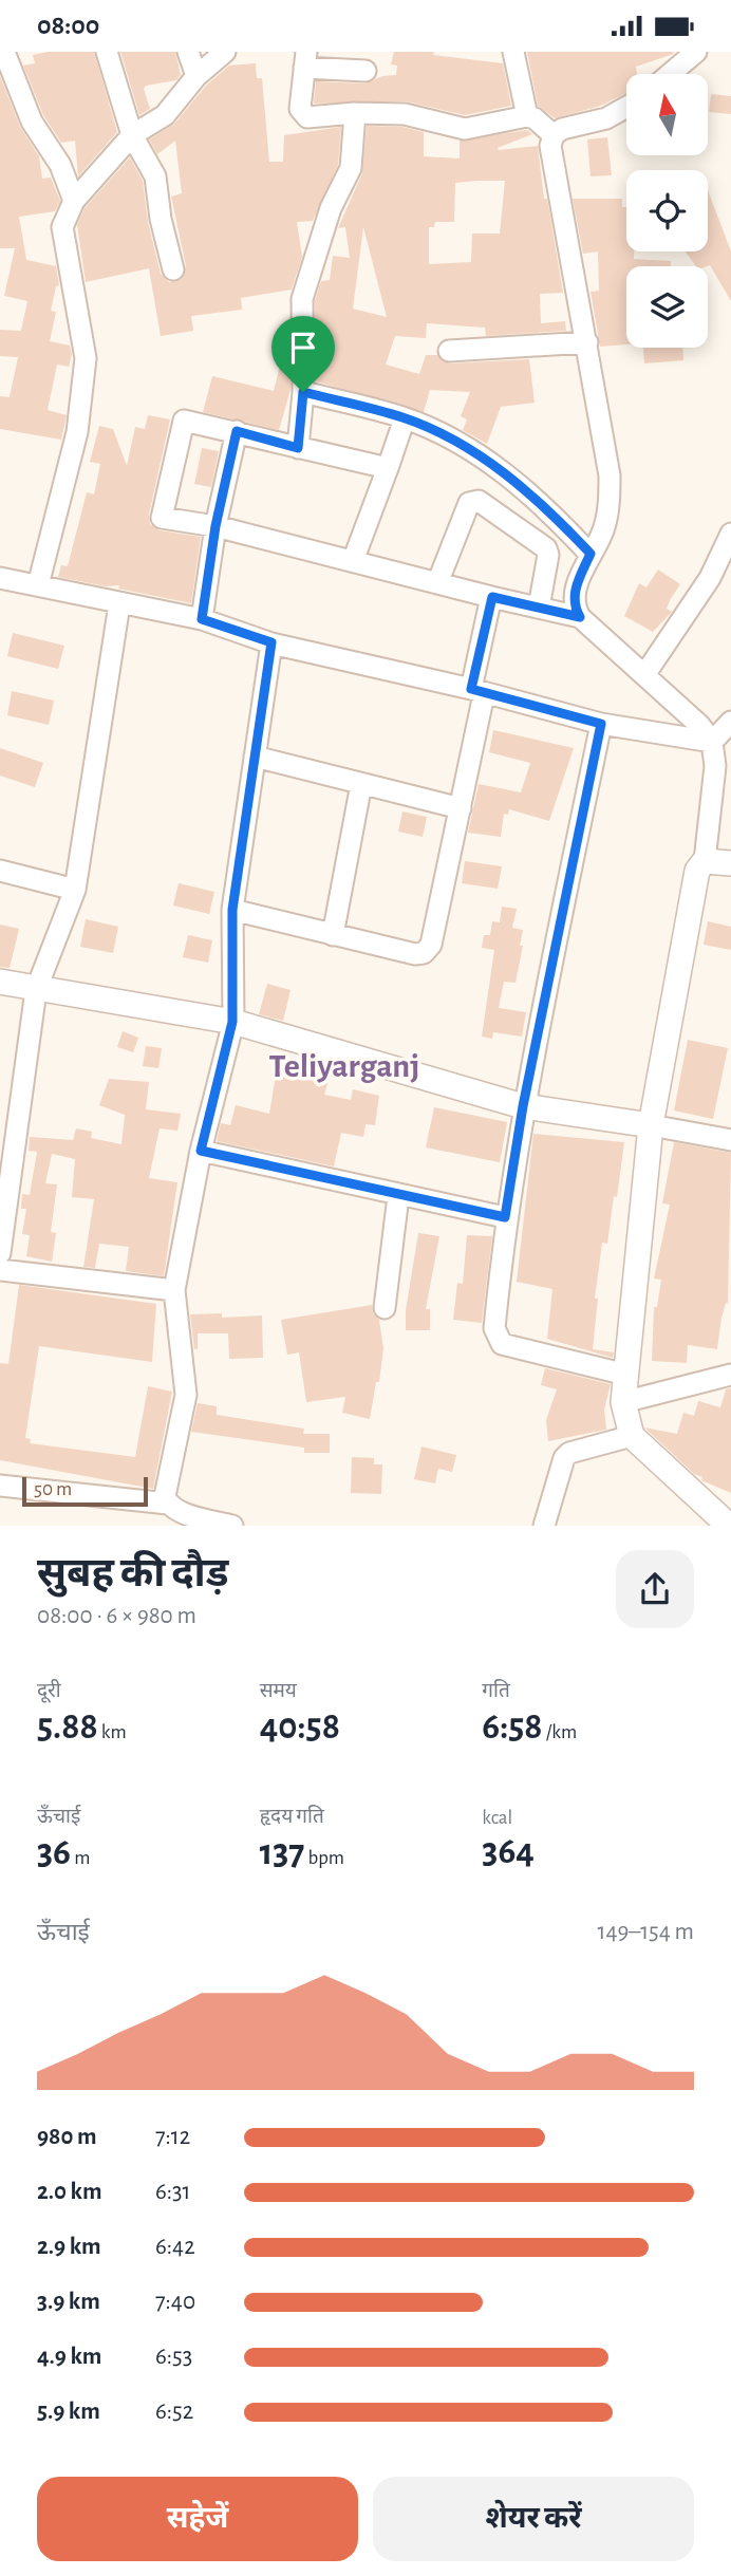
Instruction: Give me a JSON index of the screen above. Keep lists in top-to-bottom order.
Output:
{
  "districts": ["Teliyarganj"],
  "scale_bar": "50 m",
  "north": "top",
  "page": {
    "status": "08:00",
    "scale": "50 m",
    "heading": ["सुबह की दौड़", "08:00 · 6 × 980 m"],
    "stats": [
      ["दूरी", "5.88 km"],
      ["समय", "40:58"],
      ["गति", "6:58 /km"],
      ["ऊँचाई", "36 m"],
      ["हृदय गति", "137 bpm"],
      ["kcal", "364"]
    ],
    "chart": ["ऊँचाई", "149–154 m"],
    "list": [
      {
        "name": "980 m",
        "note": "7:12"
      },
      {
        "name": "2.0 km",
        "note": "6:31"
      },
      {
        "name": "2.9 km",
        "note": "6:42"
      },
      {
        "name": "3.9 km",
        "note": "7:40"
      },
      {
        "name": "4.9 km",
        "note": "6:53"
      },
      {
        "name": "5.9 km",
        "note": "6:52"
      }
    ],
    "buttons": ["सहेजें", "शेयर करें"]
  }
}
